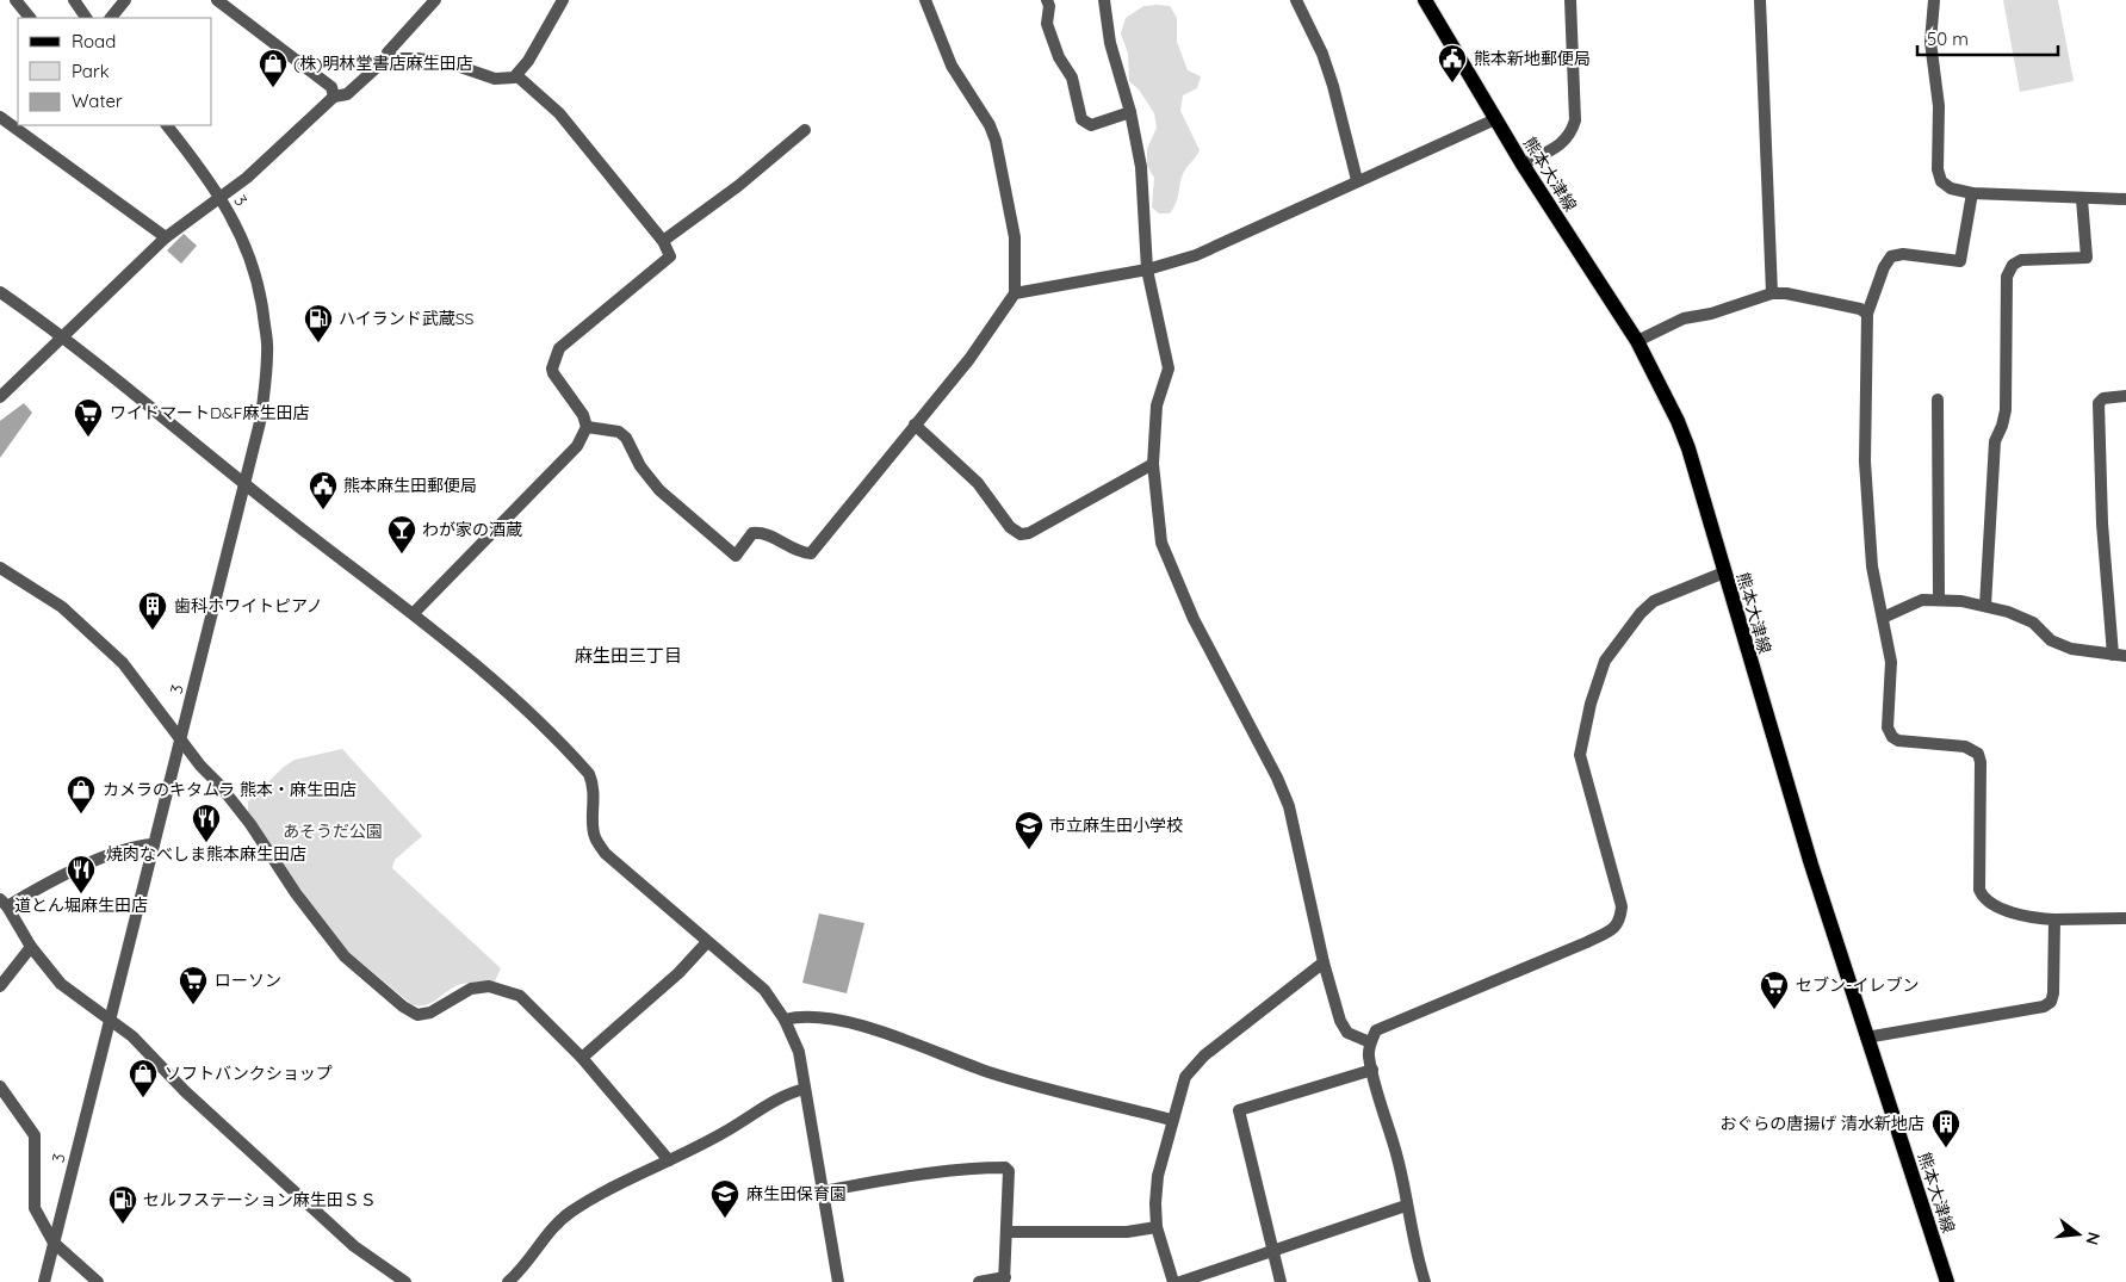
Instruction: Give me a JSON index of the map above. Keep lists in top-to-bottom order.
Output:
{
  "streets": {
    "main road": ["熊本大津線"],
    "street": ["3"]
  },
  "districts": ["麻生田三丁目"],
  "parks": ["あそうだ公園"],
  "places": {
    "public building": ["熊本新地郵便局", "熊本麻生田郵便局"],
    "shop": ["(株)明林堂書店麻生田店", "カメラのキタムラ 熊本・麻生田店", "ソフトバンクショップ"],
    "fuel station": ["ハイランド武蔵SS", "セルフステーション麻生田ＳＳ"],
    "supermarket": ["ワイドマートD&F麻生田店", "ローソン", "セブン-イレブン"],
    "bar": ["わが家の酒蔵"],
    "building": ["歯科ホワイトピアノ", "おぐらの唐揚げ 清水新地店"],
    "restaurant": ["焼肉なべしま熊本麻生田店", "道とん堀麻生田店"],
    "school or university": ["市立麻生田小学校", "麻生田保育園"]
  },
  "legend": ["Road", "Park", "Water"],
  "scale_bar": "50 m",
  "north": "right"
}
